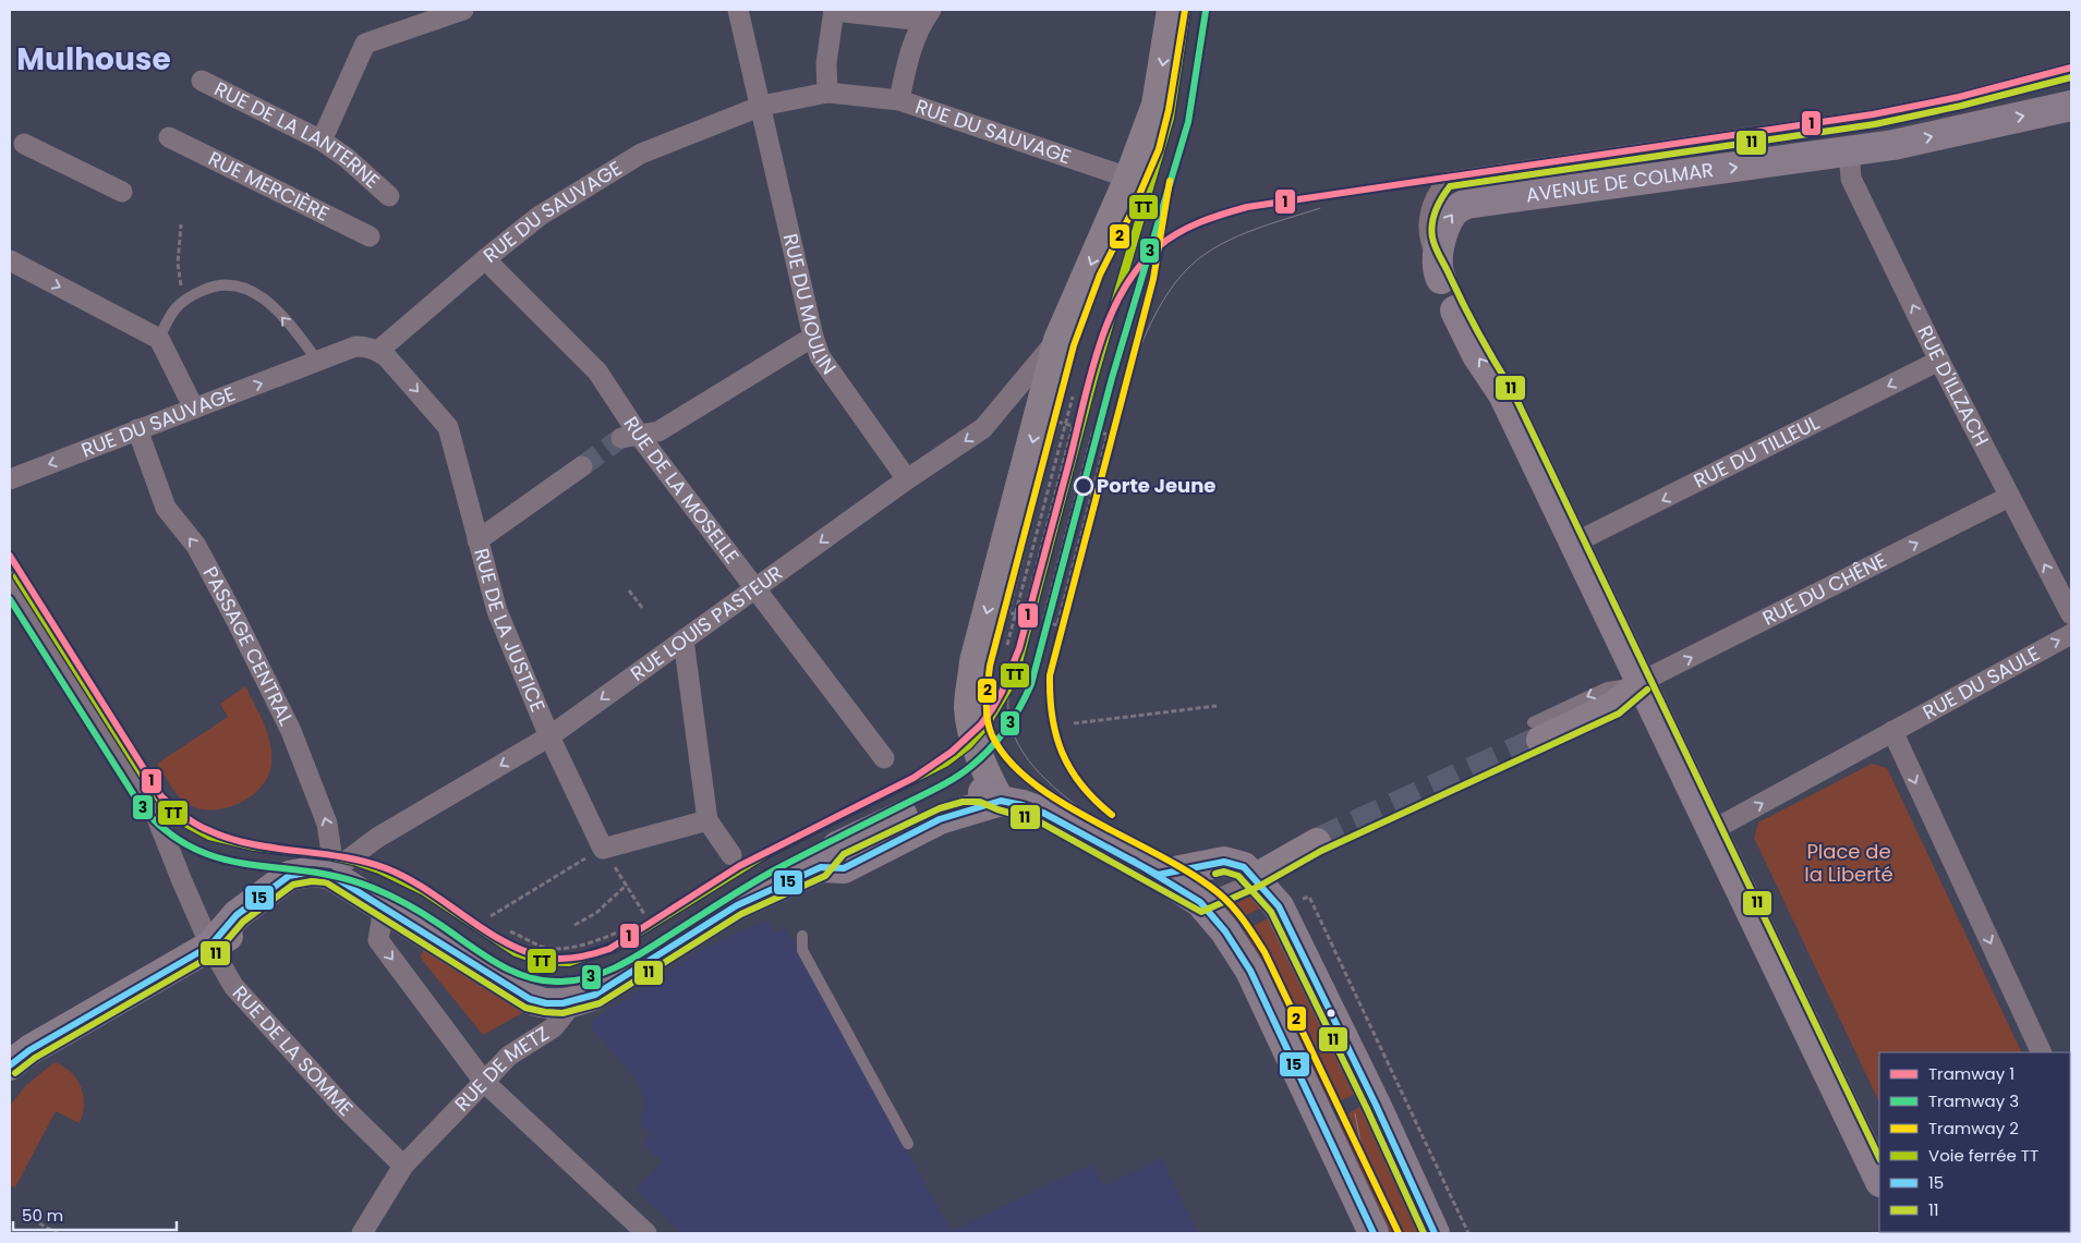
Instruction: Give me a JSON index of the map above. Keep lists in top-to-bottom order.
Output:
{
  "streets": {
    "main road": ["AVENUE DE COLMAR", "RUE LOUIS PASTEUR"],
    "street": [
      "RUE DU SAUVAGE",
      "RUE DE LA LANTERNE",
      "RUE MERCIÈRE",
      "RUE DU MOULIN",
      "RUE D'ILLZACH",
      "RUE DU TILLEUL",
      "RUE DE LA MOSELLE",
      "RUE DU CHÊNE",
      "RUE DE LA JUSTICE",
      "PASSAGE CENTRAL",
      "RUE DU SAULE",
      "RUE DE LA SOMME",
      "RUE DE METZ"
    ]
  },
  "crossings": [
    ["RUE DU SAUVAGE", "RUE DU MOULIN"],
    ["RUE DU SAUVAGE", "RUE DE LA MOSELLE"],
    ["RUE DU SAUVAGE", "RUE DE LA JUSTICE"],
    ["RUE DU SAUVAGE", "PASSAGE CENTRAL"],
    ["AVENUE DE COLMAR", "RUE D'ILLZACH"],
    ["RUE DU MOULIN", "RUE LOUIS PASTEUR"],
    ["RUE D'ILLZACH", "RUE DU TILLEUL"],
    ["RUE D'ILLZACH", "RUE DU CHÊNE"],
    ["RUE DE LA MOSELLE", "RUE LOUIS PASTEUR"],
    ["RUE LOUIS PASTEUR", "RUE DE LA JUSTICE"],
    ["RUE LOUIS PASTEUR", "PASSAGE CENTRAL"],
    ["RUE LOUIS PASTEUR", "RUE DE LA SOMME"],
    ["RUE DE LA SOMME", "RUE DE METZ"]
  ],
  "one_way": [
    "AVENUE DE COLMAR",
    "RUE D'ILLZACH",
    "RUE DU TILLEUL",
    "RUE DE LA JUSTICE",
    "PASSAGE CENTRAL",
    "RUE DU SAULE"
  ],
  "districts": ["Mulhouse"],
  "parks": ["Place de la Liberté"],
  "places": ["Porte Jeune"],
  "lines": [
    "tram line 2",
    "rail line TT",
    "tram line 3",
    "tram line 1",
    "transit line 11",
    "transit line 15"
  ],
  "legend": [
    "Tramway 1",
    "Tramway 3",
    "Tramway 2",
    "Voie ferrée TT",
    "15",
    "11"
  ],
  "scale_bar": "50 m"
}
